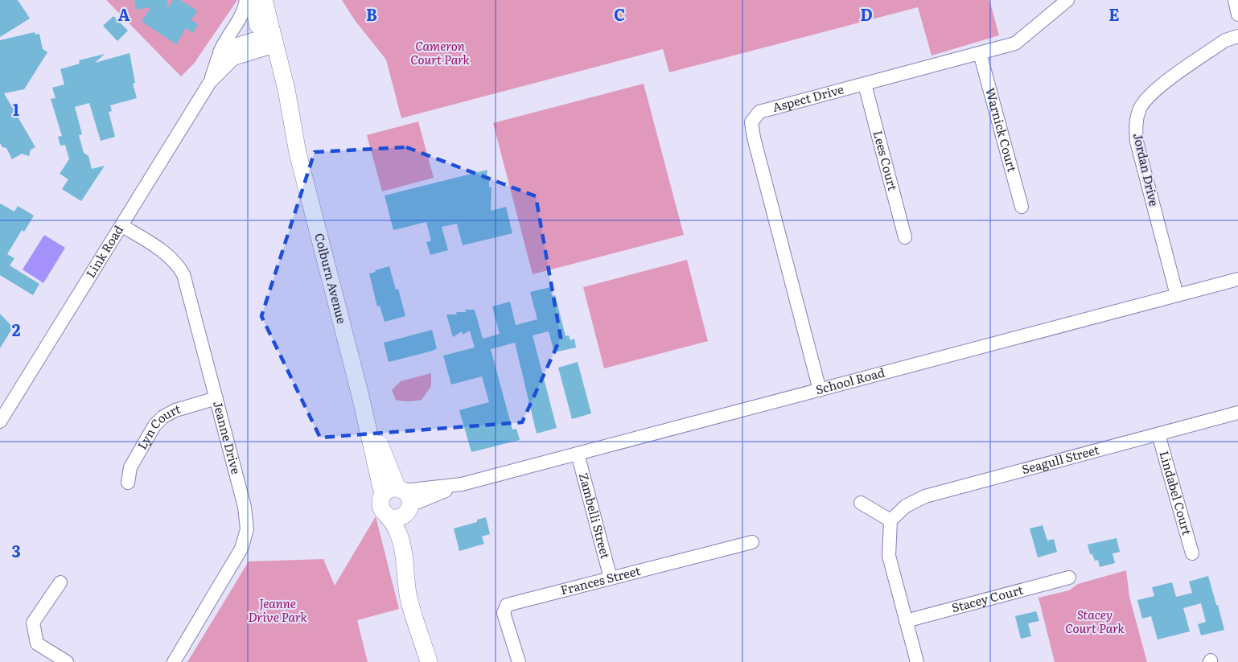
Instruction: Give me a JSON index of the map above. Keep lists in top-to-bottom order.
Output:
{
  "streets": {
    "main road": ["Colburn Avenue"],
    "street": [
      "Aspect Drive",
      "Warnick Court",
      "Lees Court",
      "Jordan Drive",
      "Link Road",
      "School Road",
      "Lyn Court",
      "Jeanne Drive",
      "Seagull Street",
      "Lindabel Court",
      "Zambelli Street",
      "Frances Street",
      "Stacey Court"
    ]
  },
  "crossings": [
    ["Aspect Drive", "Warnick Court"],
    ["Aspect Drive", "Lees Court"],
    ["Aspect Drive", "School Road"],
    ["Jordan Drive", "School Road"],
    ["Link Road", "Colburn Avenue"],
    ["Link Road", "Jeanne Drive"],
    ["Colburn Avenue", "School Road"],
    ["School Road", "Zambelli Street"],
    ["Lyn Court", "Jeanne Drive"],
    ["Seagull Street", "Lindabel Court"],
    ["Zambelli Street", "Frances Street"]
  ],
  "parks": ["Cameron Court Park", "Jeanne Drive Park", "Stacey Court Park"],
  "grid": {
    "columns": [
      "A",
      "B",
      "C",
      "D",
      "E"
    ],
    "rows": ["1", "2", "3"]
  }
}
